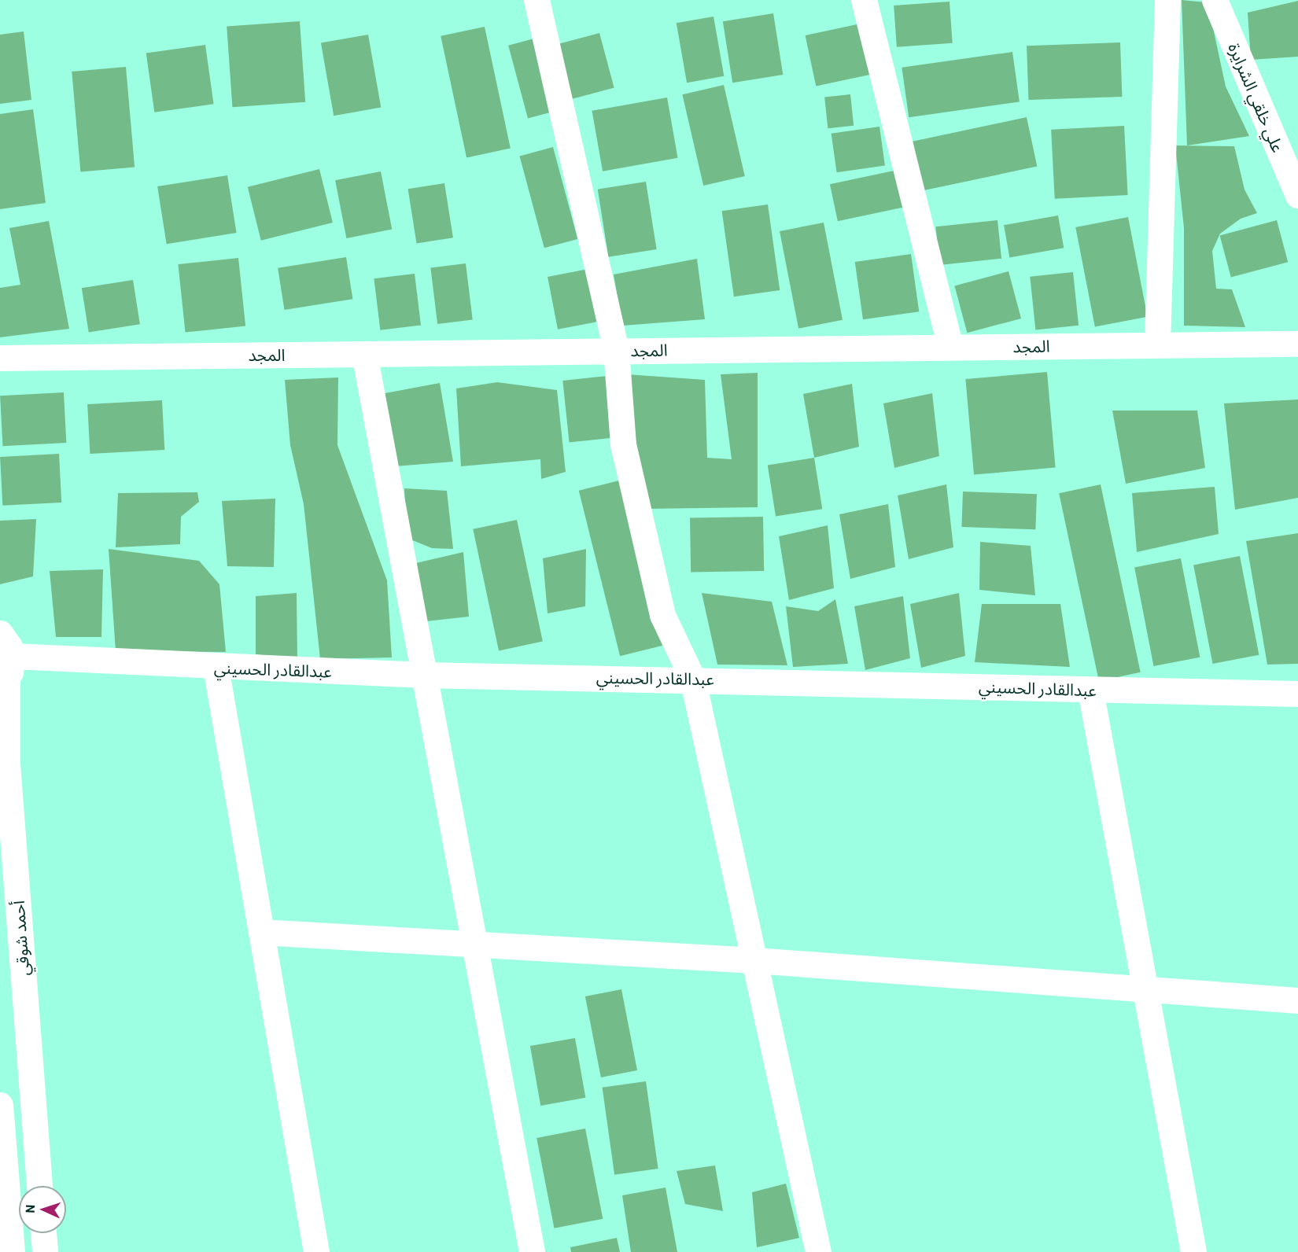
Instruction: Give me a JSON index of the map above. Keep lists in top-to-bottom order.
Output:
{
  "streets": {
    "street": [
      "علي خلقي الشرايرة",
      "المجد",
      "عبدالقادر الحسيني",
      "أحمد شوقي"
    ]
  },
  "crossings": [
    ["عبدالقادر الحسيني", "أحمد شوقي"]
  ],
  "north": "left"
}
